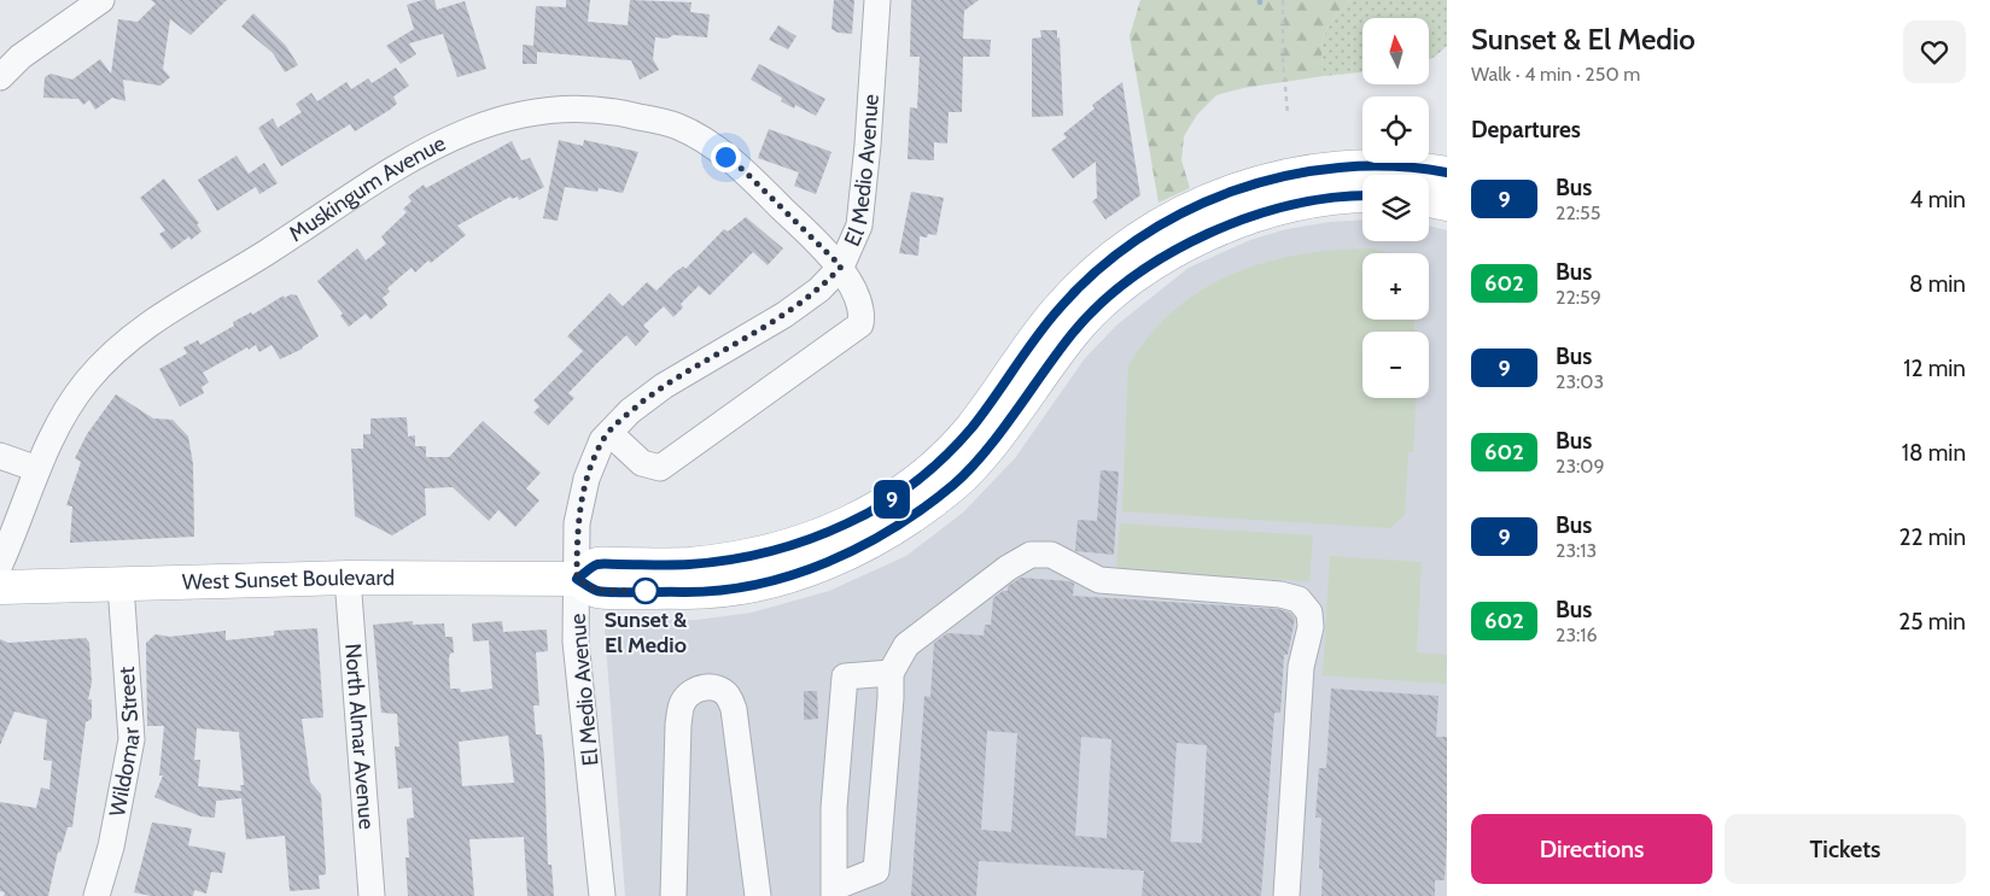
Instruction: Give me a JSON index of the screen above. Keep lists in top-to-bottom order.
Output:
{
  "streets": {
    "main road": ["West Sunset Boulevard"],
    "street": [
      "El Medio Avenue",
      "Muskingum Avenue",
      "North Almar Avenue",
      "Wildomar Street"
    ]
  },
  "crossings": [
    ["El Medio Avenue", "Muskingum Avenue"],
    ["El Medio Avenue", "West Sunset Boulevard"],
    ["West Sunset Boulevard", "North Almar Avenue"],
    ["West Sunset Boulevard", "Wildomar Street"]
  ],
  "places": ["Sunset & El Medio"],
  "lines": ["bus line 9"],
  "north": "top",
  "page": {
    "on_map": "9",
    "heading": [
      ["Sunset & El Medio", "Walk · 4 min · 250 m"],
      "Departures"
    ],
    "map_buttons": ["+", "−"],
    "list": [
      {
        "mark": "9",
        "name": "Bus",
        "note": "22:55",
        "value": "4 min"
      },
      {
        "mark": "602",
        "name": "Bus",
        "note": "22:59",
        "value": "8 min"
      },
      {
        "mark": "9",
        "name": "Bus",
        "note": "23:03",
        "value": "12 min"
      },
      {
        "mark": "602",
        "name": "Bus",
        "note": "23:09",
        "value": "18 min"
      },
      {
        "mark": "9",
        "name": "Bus",
        "note": "23:13",
        "value": "22 min"
      },
      {
        "mark": "602",
        "name": "Bus",
        "note": "23:16",
        "value": "25 min"
      }
    ],
    "buttons": ["Directions", "Tickets"]
  }
}
